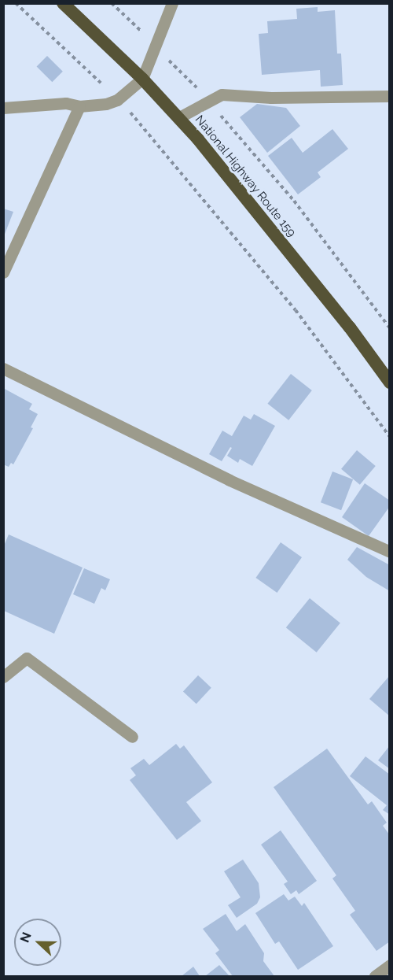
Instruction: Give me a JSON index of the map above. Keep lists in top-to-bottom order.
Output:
{
  "streets": {
    "highway": ["National Highway Route 159"]
  },
  "north": "left"
}
